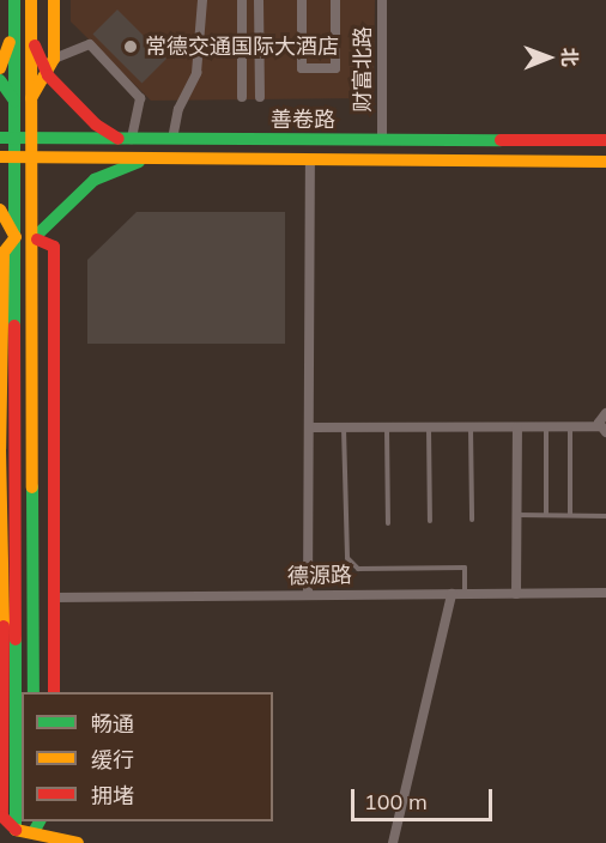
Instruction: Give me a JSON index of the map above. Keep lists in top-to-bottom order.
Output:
{
  "streets": {
    "main road": ["善卷路", "德源路"],
    "street": ["财富北路"]
  },
  "crossings": [
    ["财富北路", "善卷路"]
  ],
  "places": ["常德交通国际大酒店"],
  "legend": ["畅通", "缓行", "拥堵"],
  "scale_bar": "100 m",
  "north": "right"
}
